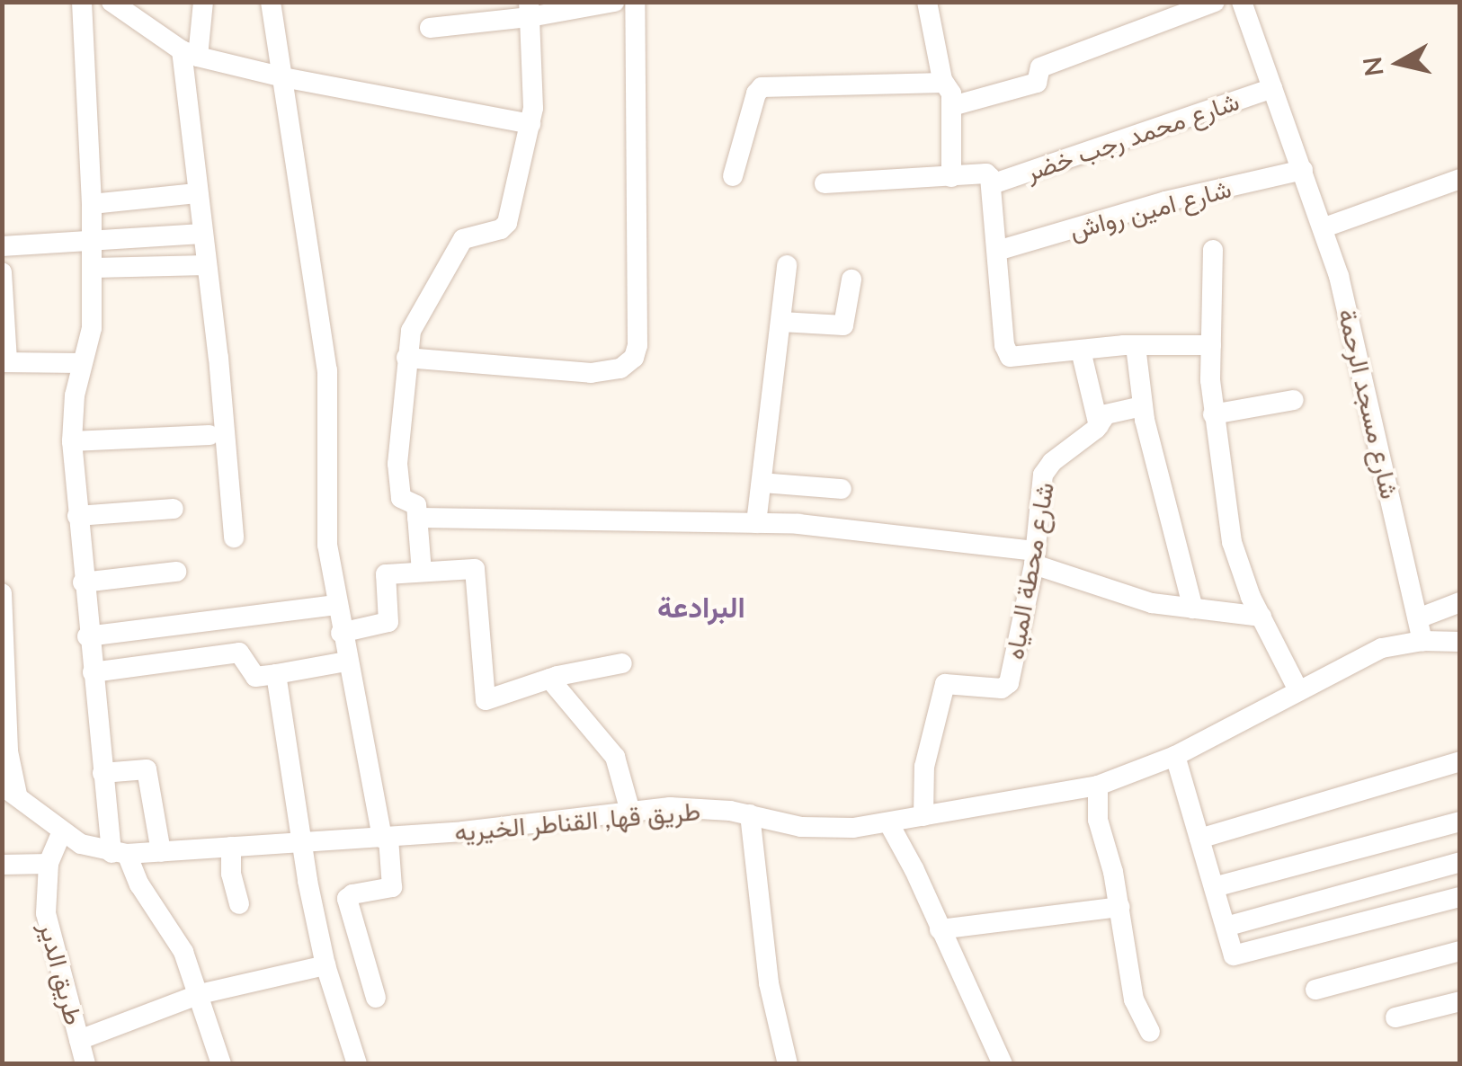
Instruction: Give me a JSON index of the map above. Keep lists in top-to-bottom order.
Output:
{
  "streets": {
    "street": [
      "شارع محمد رجب خضر",
      "شارع امين رواش",
      "شارع مسجد الرحمة",
      "شارع محطة المياه",
      "طريق قها, القناطر الخيريه",
      "طريق الدير"
    ]
  },
  "crossings": [
    ["شارع محمد رجب خضر", "شارع مسجد الرحمة"],
    ["شارع امين رواش", "شارع مسجد الرحمة"],
    ["شارع مسجد الرحمة", "طريق قها, القناطر الخيريه"],
    ["شارع محطة المياه", "طريق قها, القناطر الخيريه"],
    ["طريق قها, القناطر الخيريه", "طريق الدير"]
  ],
  "districts": ["البرادعة"],
  "north": "left"
}
